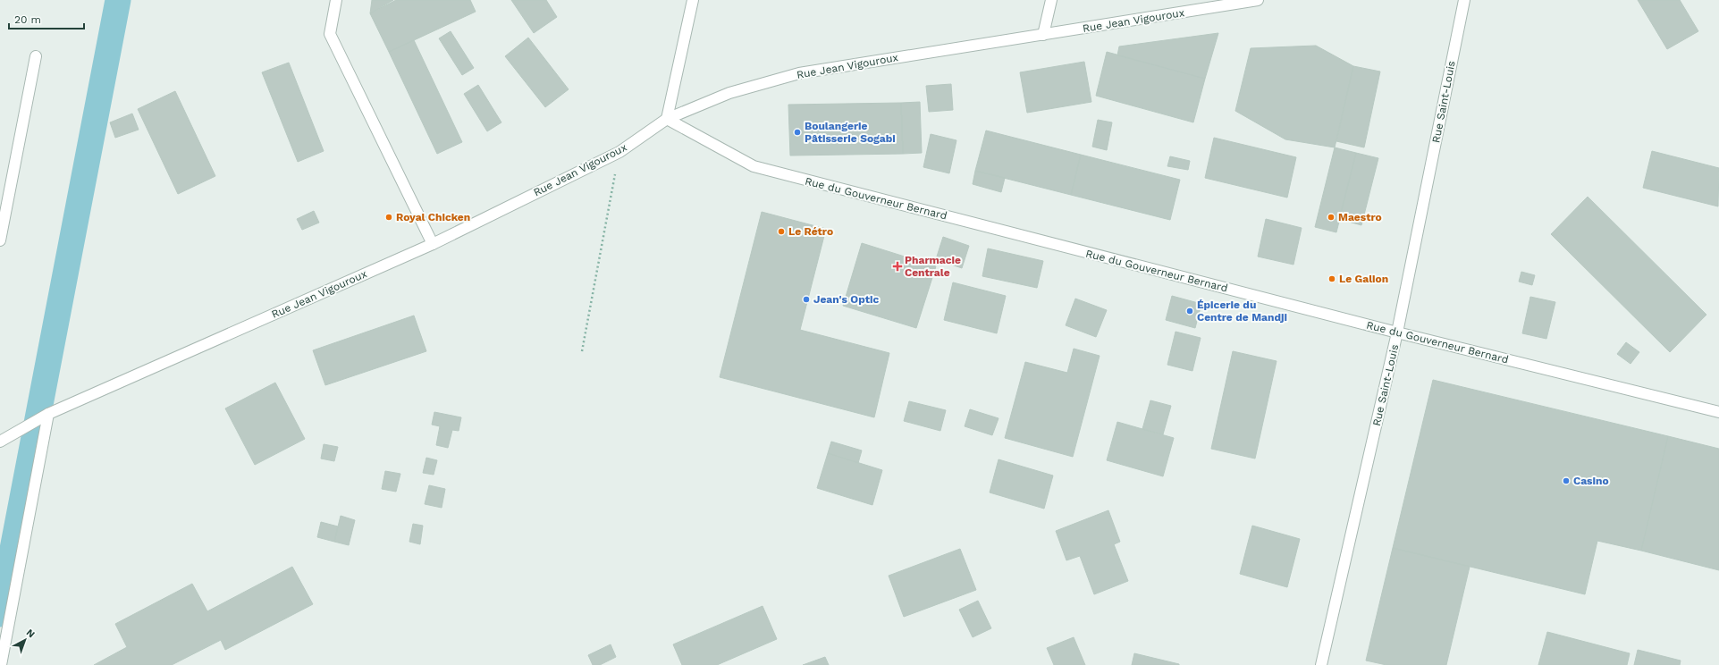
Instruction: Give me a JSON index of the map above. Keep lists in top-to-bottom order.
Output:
{
  "streets": {
    "street": ["Rue Jean Vigouroux", "Rue Saint-Louis", "Rue du Gouverneur Bernard"]
  },
  "crossings": [
    ["Rue Jean Vigouroux", "Rue du Gouverneur Bernard"],
    ["Rue Saint-Louis", "Rue du Gouverneur Bernard"]
  ],
  "places": {
    "other": [
      "Boulangerie Pâtisserie Sogabi",
      "Royal Chicken",
      "Maestro",
      "Le Rétro",
      "Le Galion",
      "Jean's Optic",
      "Épicerie du Centre de Mandji",
      "Casino"
    ],
    "health": ["Pharmacie Centrale"]
  },
  "scale_bar": "20 m",
  "north": "top right"
}
